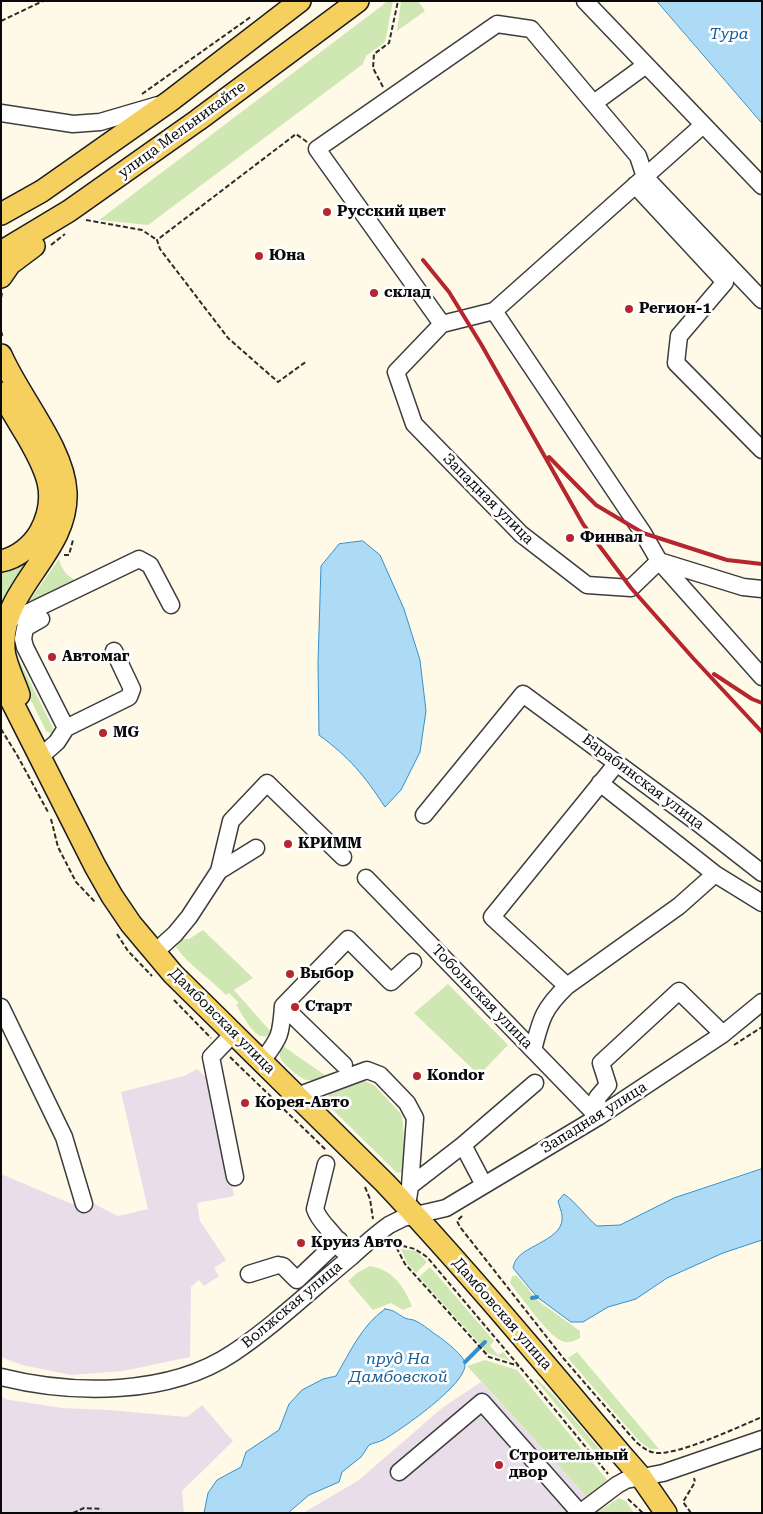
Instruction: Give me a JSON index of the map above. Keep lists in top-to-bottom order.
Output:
{
  "streets": {
    "main road": ["улица Мельникайте", "Дамбовская улица"],
    "street": [
      "Западная улица",
      "Барабинская улица",
      "Тобольская улица",
      "Волжская улица"
    ]
  },
  "crossings": [
    ["Западная улица", "Тобольская улица"],
    ["Западная улица", "Дамбовская улица"],
    ["Западная улица", "Волжская улица"],
    ["Дамбовская улица", "Волжская улица"]
  ],
  "water": ["Тура", "пруд На Дамбовской"],
  "places": [
    "Русский цвет",
    "Юна",
    "склад",
    "Регион-1",
    "Финвал",
    "Автомаг",
    "MG",
    "КРИММ",
    "Выбор",
    "Старт",
    "Kondor",
    "Корея-Авто",
    "Круиз Авто",
    "Строительный двор"
  ]
}
